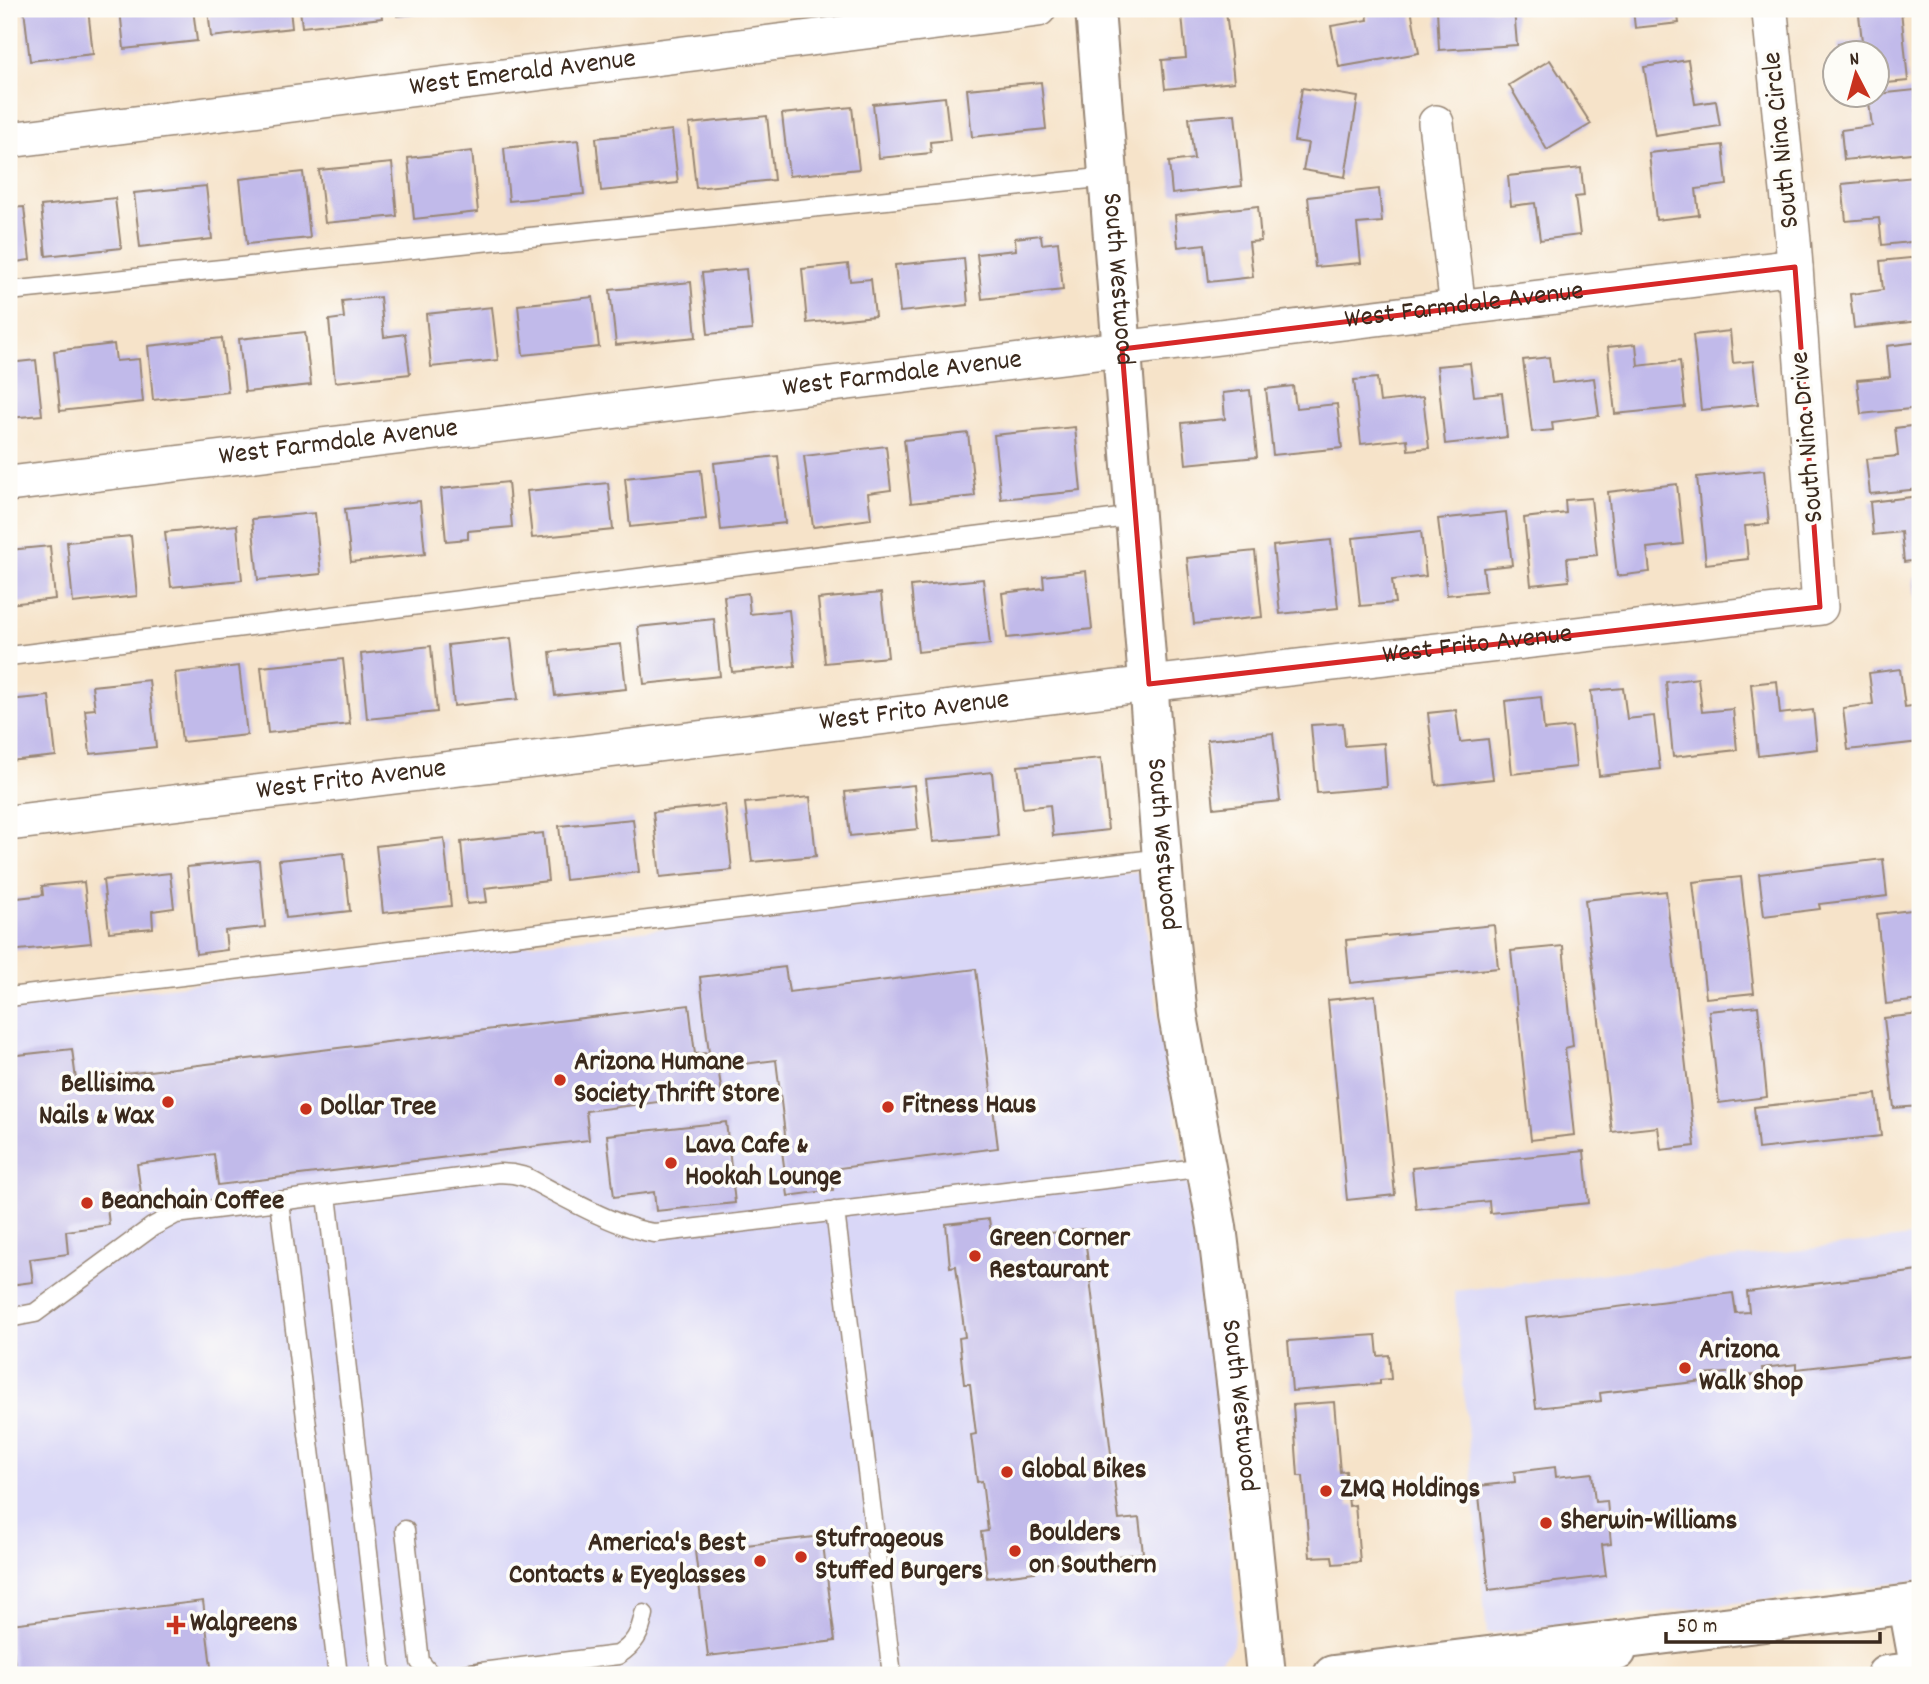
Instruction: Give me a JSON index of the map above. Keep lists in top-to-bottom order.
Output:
{
  "streets": {
    "street": [
      "West Emerald Avenue",
      "South Nina Circle",
      "South Westwood",
      "West Farmdale Avenue",
      "South Nina Drive",
      "West Frito Avenue"
    ]
  },
  "crossings": [
    ["South Nina Circle", "West Farmdale Avenue"],
    ["South Nina Circle", "South Nina Drive"],
    ["South Westwood", "West Farmdale Avenue"],
    ["South Westwood", "West Frito Avenue"],
    ["West Farmdale Avenue", "South Nina Drive"],
    ["South Nina Drive", "West Frito Avenue"]
  ],
  "places": {
    "other": [
      "Arizona Humane Society Thrift Store",
      "Bellisima Nails & Wax",
      "Fitness Haus",
      "Dollar Tree",
      "Lava Cafe & Hookah Lounge",
      "Beanchain Coffee",
      "Green Corner Restaurant",
      "Arizona Walk Shop",
      "Global Bikes",
      "ZMQ Holdings",
      "Sherwin-Williams",
      "Boulders on Southern",
      "Stufrageous Stuffed Burgers",
      "America's Best Contacts & Eyeglasses"
    ],
    "health": ["Walgreens"]
  },
  "scale_bar": "50 m",
  "north": "top"
}
